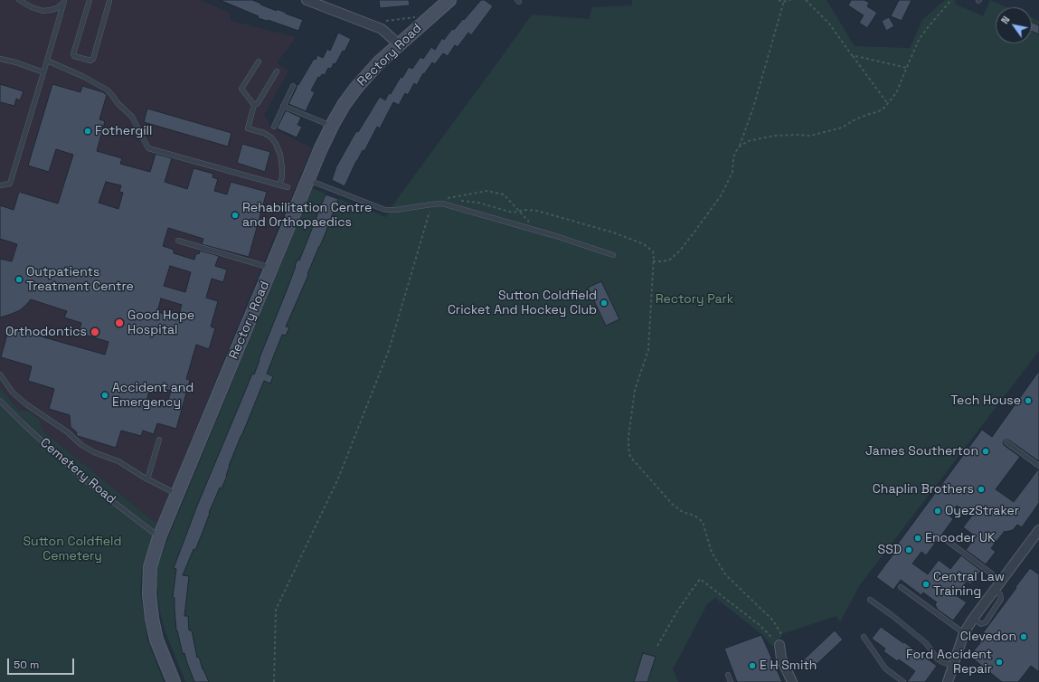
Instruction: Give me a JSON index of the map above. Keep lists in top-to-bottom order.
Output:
{
  "streets": {
    "street": ["Rectory Road"],
    "lane": ["Cemetery Road"]
  },
  "crossings": [
    ["Rectory Road", "Cemetery Road"]
  ],
  "parks": ["Rectory Park", "Sutton Coldfield Cemetery"],
  "places": [
    "Fothergill",
    "Rehabilitation Centre and Orthopaedics",
    "Outpatients Treatment Centre",
    "Sutton Coldfield Cricket And Hockey Club",
    "Good Hope Hospital",
    "Orthodontics",
    "Accident and Emergency",
    "Tech House",
    "James Southerton",
    "Chaplin Brothers",
    "OyezStraker",
    "Encoder UK",
    "SSD",
    "Central Law Training",
    "Clevedon",
    "Ford Accident Repair",
    "E H Smith"
  ],
  "scale_bar": "50 m",
  "north": "top left"
}
